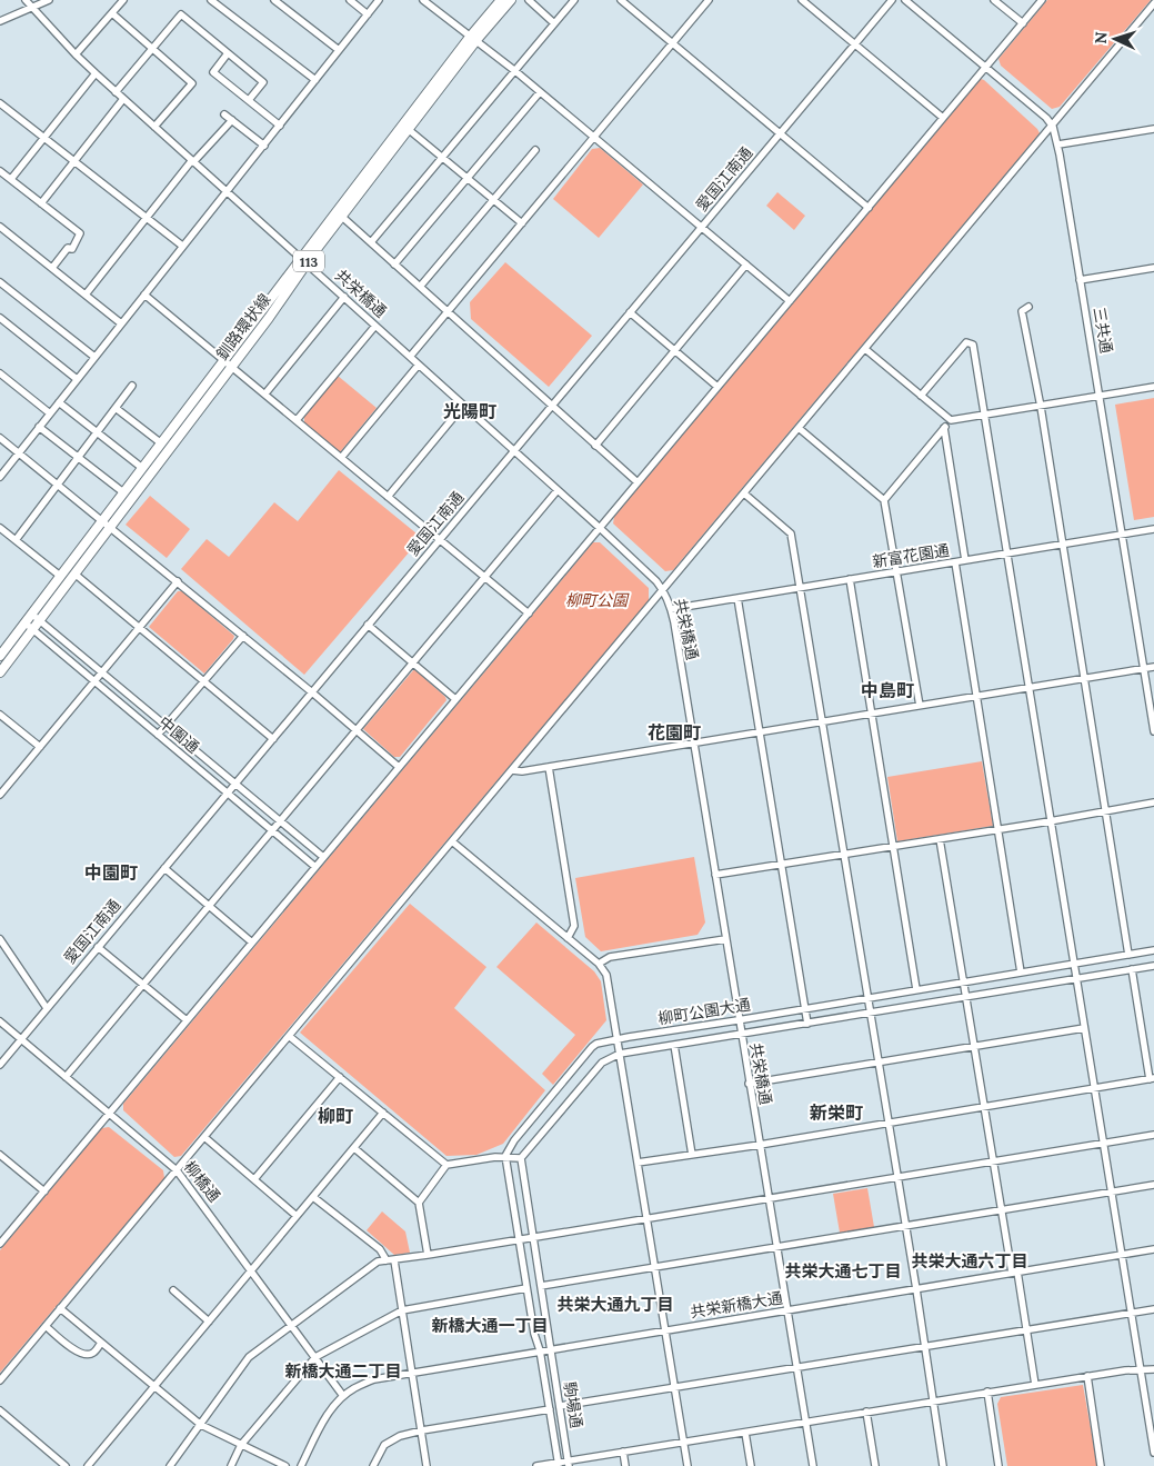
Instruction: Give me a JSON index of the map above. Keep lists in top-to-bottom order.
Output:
{
  "streets": {
    "main road": ["113", "釧路環状線"],
    "street": [
      "愛国江南通",
      "共栄橋通",
      "三共通",
      "新富花園通",
      "中園通",
      "柳町公園大通",
      "柳橋通",
      "共栄新橋大通",
      "駒場通"
    ]
  },
  "crossings": [
    ["愛国江南通", "共栄橋通"],
    ["愛国江南通", "中園通"],
    ["愛国江南通", "柳橋通"],
    ["共栄橋通", "釧路環状線"],
    ["共栄橋通", "新富花園通"],
    ["共栄橋通", "柳町公園大通"],
    ["共栄橋通", "共栄新橋大通"],
    ["釧路環状線", "中園通"],
    ["三共通", "新富花園通"],
    ["柳橋通", "共栄新橋大通"],
    ["共栄新橋大通", "駒場通"]
  ],
  "districts": [
    "光陽町",
    "中島町",
    "花園町",
    "中園町",
    "新栄町",
    "柳町",
    "共栄大通六丁目",
    "共栄大通七丁目",
    "共栄大通九丁目",
    "新橋大通一丁目",
    "新橋大通二丁目"
  ],
  "parks": ["柳町公園"],
  "north": "left"
}
